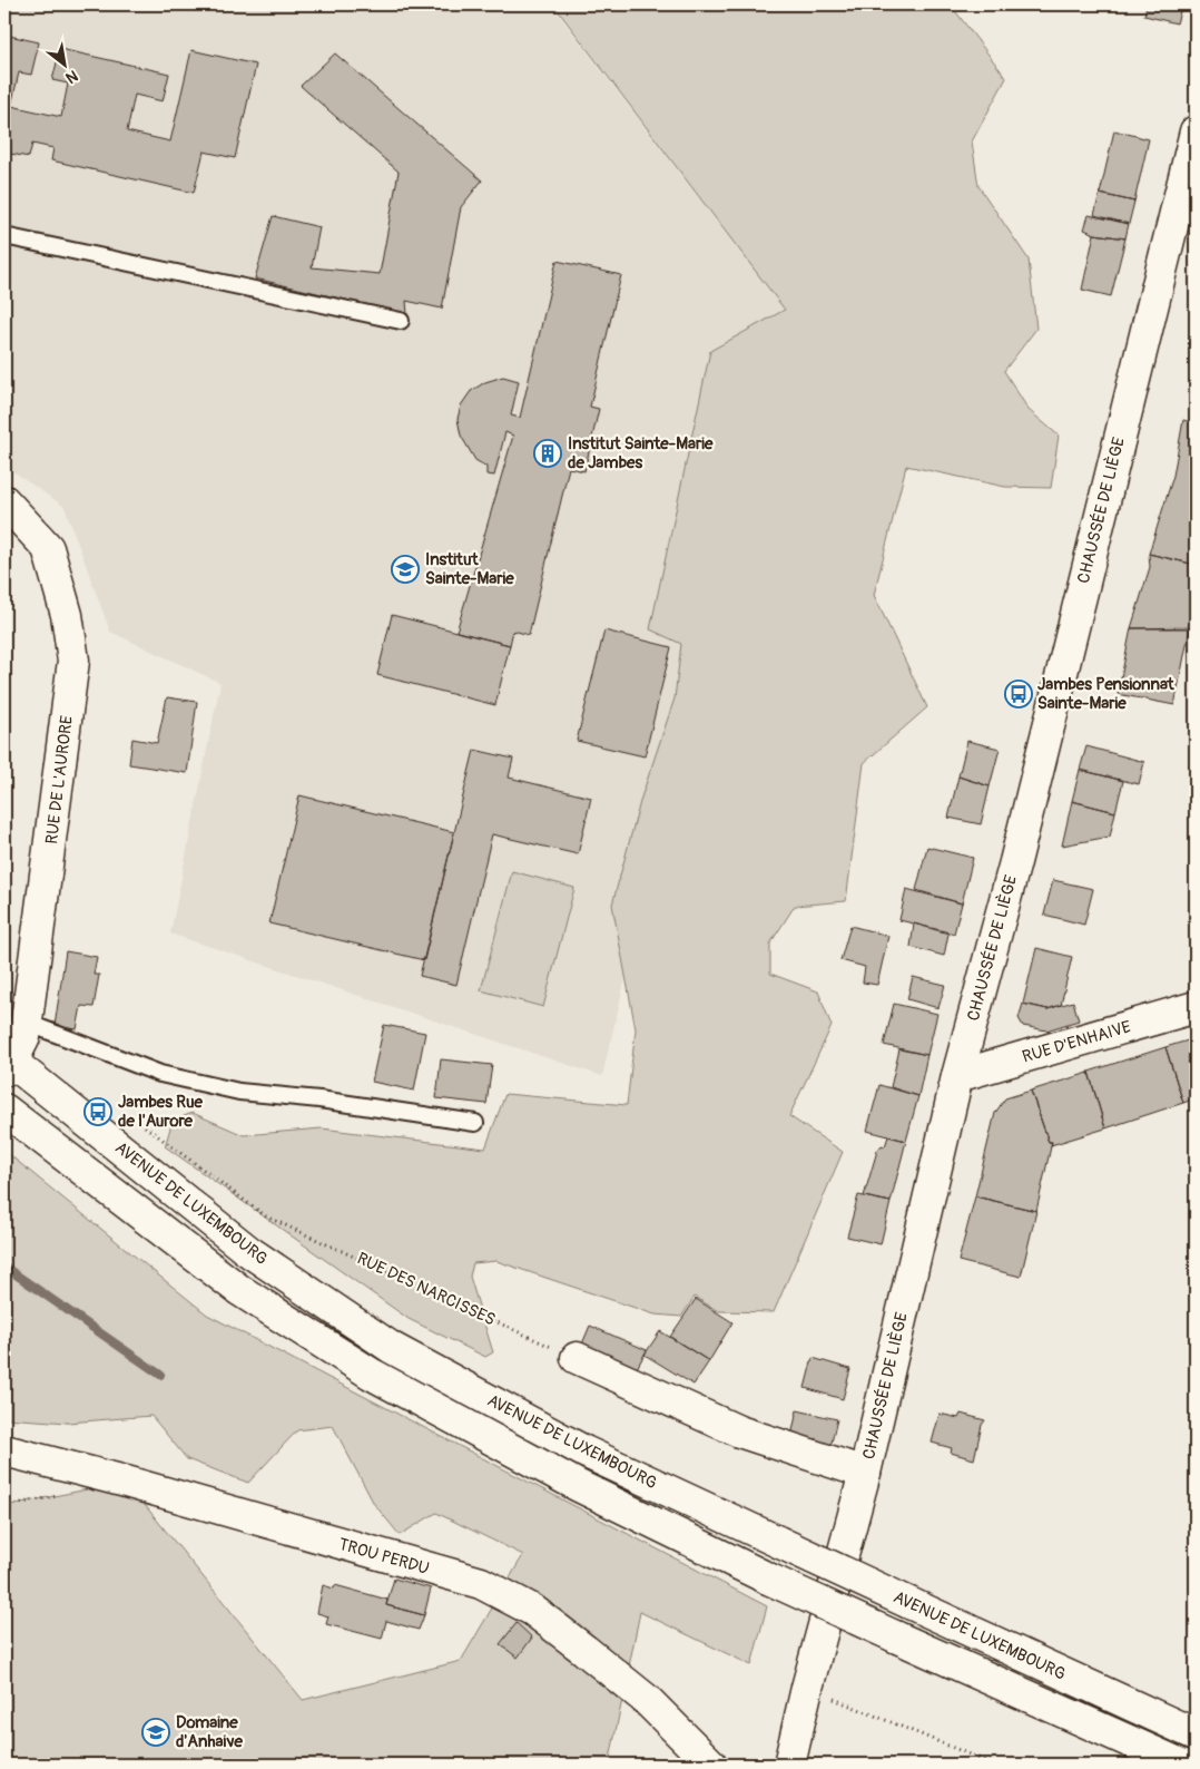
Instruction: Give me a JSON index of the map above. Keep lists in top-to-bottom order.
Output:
{
  "streets": {
    "street": [
      "CHAUSSÉE DE LIÈGE",
      "RUE DE L'AURORE",
      "RUE D'ENHAIVE",
      "AVENUE DE LUXEMBOURG",
      "TROU PERDU"
    ],
    "path": ["RUE DES NARCISSES"]
  },
  "crossings": [
    ["CHAUSSÉE DE LIÈGE", "RUE D'ENHAIVE"],
    ["RUE DE L'AURORE", "AVENUE DE LUXEMBOURG"]
  ],
  "places": {
    "building": ["Institut Sainte-Marie de Jambes"],
    "school or university": ["Institut Sainte-Marie", "Domaine d'Anhaive"],
    "bus stop": ["Jambes Pensionnat Sainte-Marie", "Jambes Rue de l'Aurore"]
  },
  "north": "bottom right"
}
